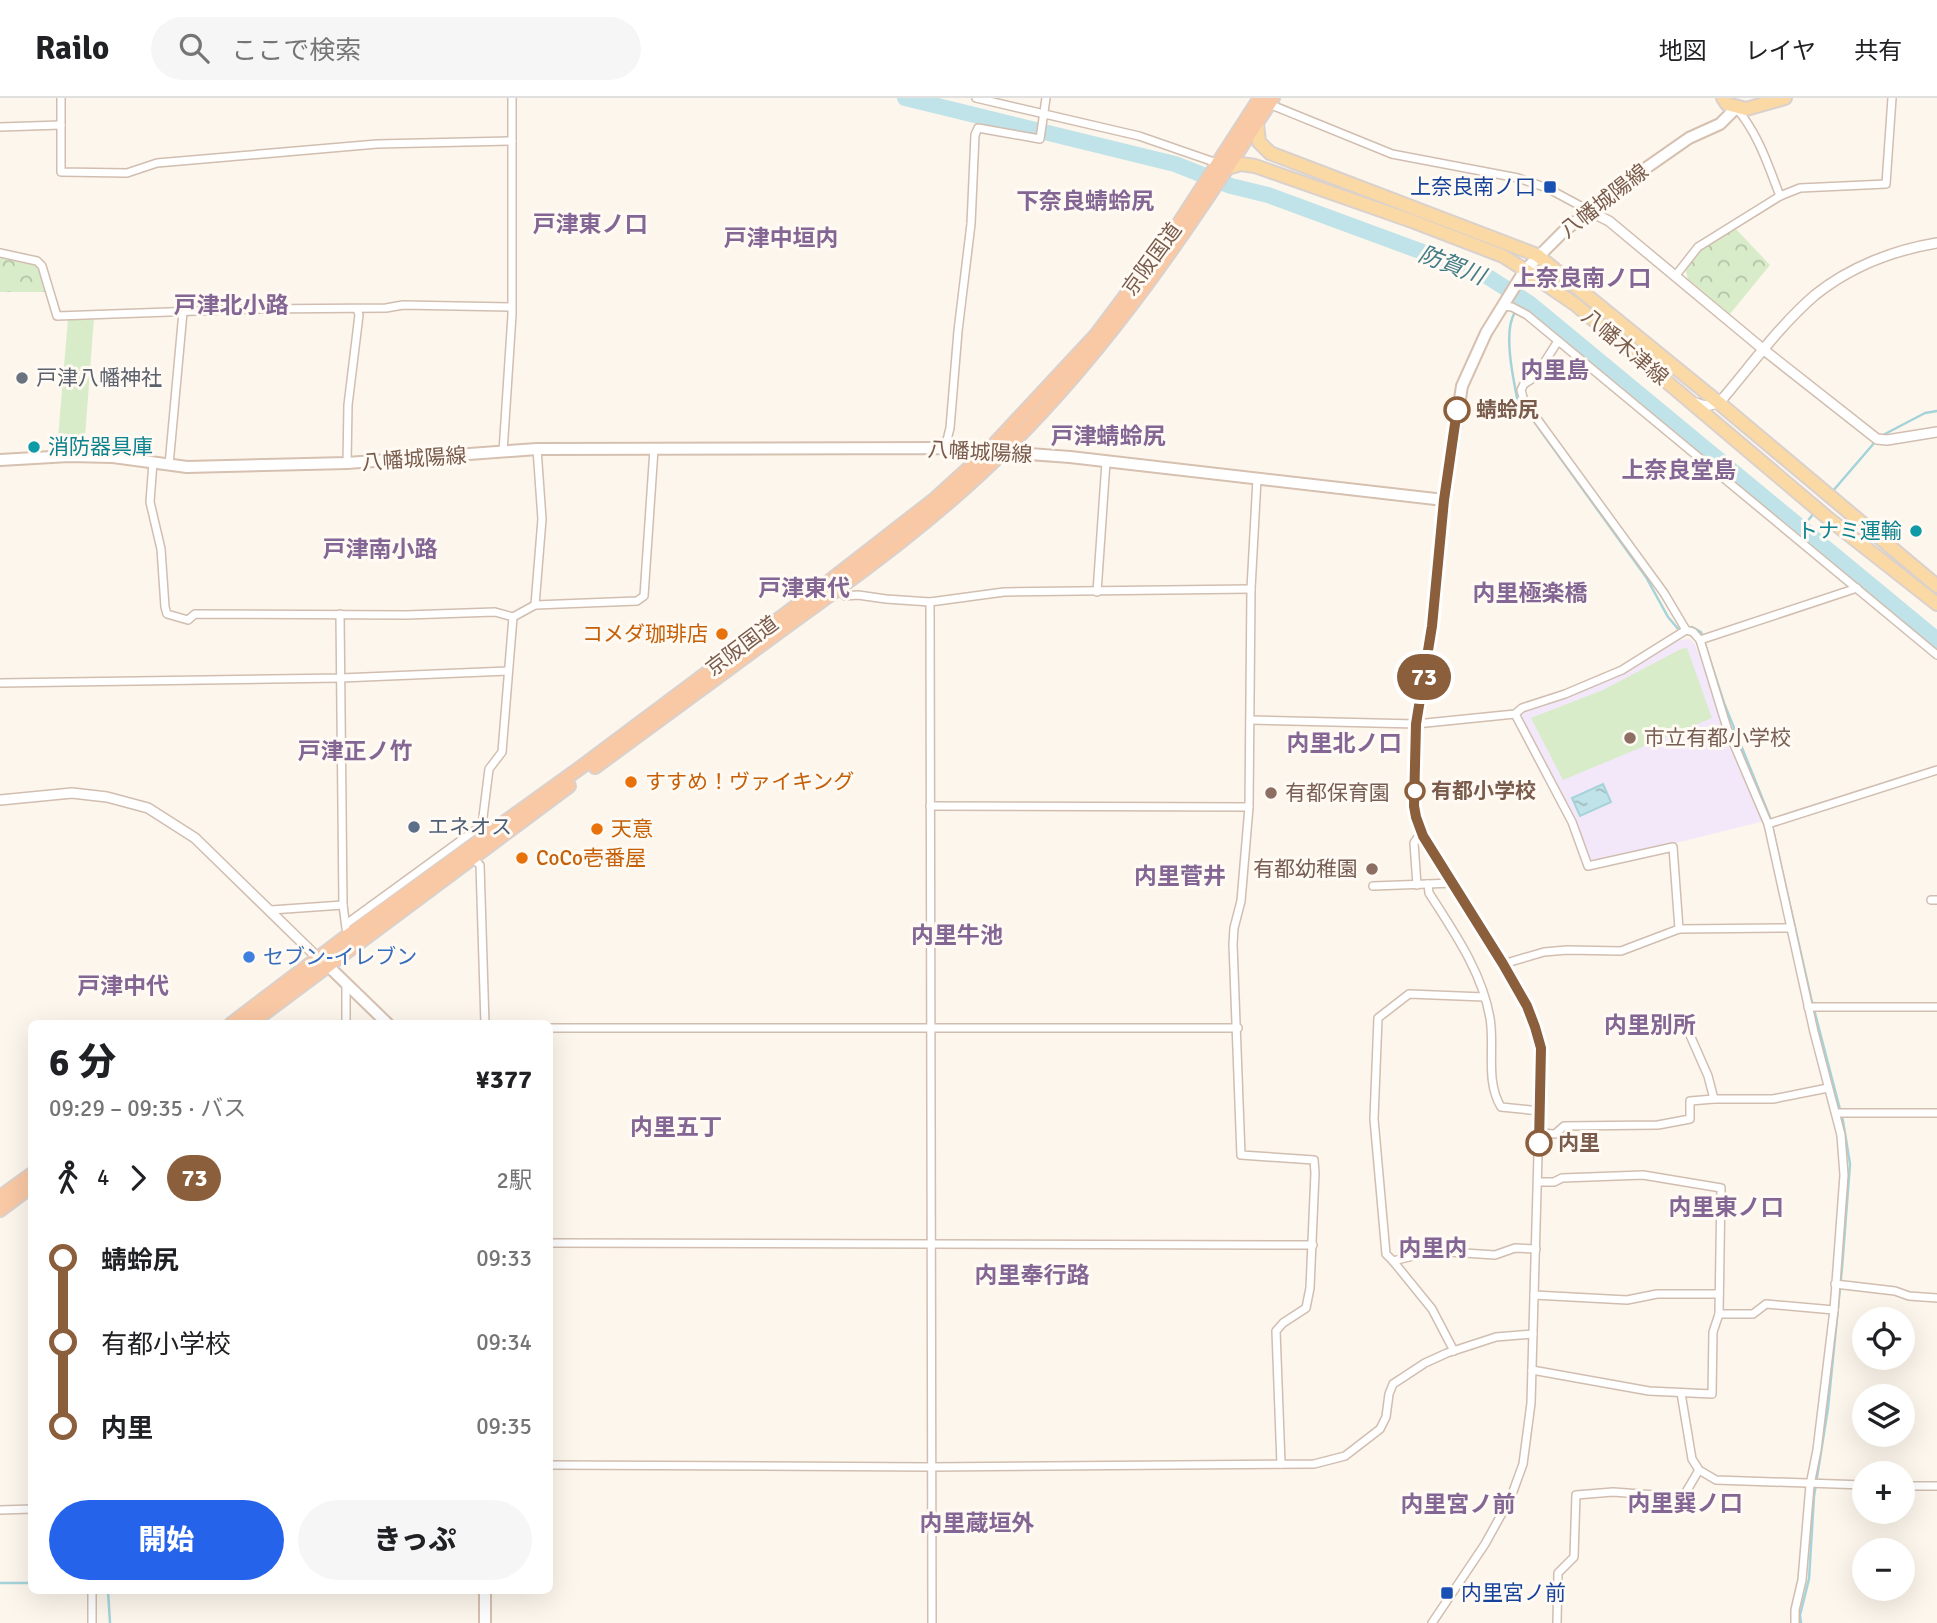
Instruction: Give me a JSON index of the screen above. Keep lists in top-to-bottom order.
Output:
{
  "streets": {
    "highway": ["京阪国道"],
    "main road": ["八幡城陽線", "八幡木津線"]
  },
  "crossings": [
    ["八幡城陽線", "京阪国道"],
    ["八幡城陽線", "八幡木津線"],
    ["京阪国道", "八幡木津線"]
  ],
  "districts": [
    "下奈良蜻蛉尻",
    "戸津東ノ口",
    "戸津中垣内",
    "上奈良南ノ口",
    "戸津北小路",
    "内里島",
    "戸津蜻蛉尻",
    "上奈良堂島",
    "戸津南小路",
    "戸津東代",
    "内里極楽橋",
    "内里北ノ口",
    "戸津正ノ竹",
    "内里菅井",
    "内里牛池",
    "戸津中代",
    "内里別所",
    "内里五丁",
    "内里東ノ口",
    "内里内",
    "内里奉行路",
    "内里巽ノ口",
    "内里宮ノ前",
    "内里蔵垣外"
  ],
  "water": ["防賀川"],
  "places": {
    "transit": ["上奈良南ノ口", "内里宮ノ前"],
    "other": [
      "戸津八幡神社",
      "蜻蛉尻",
      "消防器具庫",
      "トナミ運輸",
      "コメダ珈琲店",
      "市立有都小学校",
      "すすめ！ヴァイキング",
      "有都小学校",
      "有都保育園",
      "エネオス",
      "天意",
      "CoCo壱番屋",
      "有都幼稚園",
      "セブン-イレブン",
      "内里"
    ]
  },
  "lines": ["bus line 73"],
  "page": {
    "header": "Railo",
    "search": "ここで検索",
    "nav": ["地図", "レイヤ", "共有"],
    "on_map": "73",
    "heading": ["6 分", "09:29 – 09:35 · バス", "¥377"],
    "legs": ["4", "73", "2駅"],
    "list": [
      {
        "name": "蜻蛉尻",
        "value": "09:33"
      },
      {
        "name": "有都小学校",
        "value": "09:34"
      },
      {
        "name": "内里",
        "value": "09:35"
      }
    ],
    "map_buttons": ["+", "−"],
    "buttons": ["開始", "きっぷ"]
  }
}
